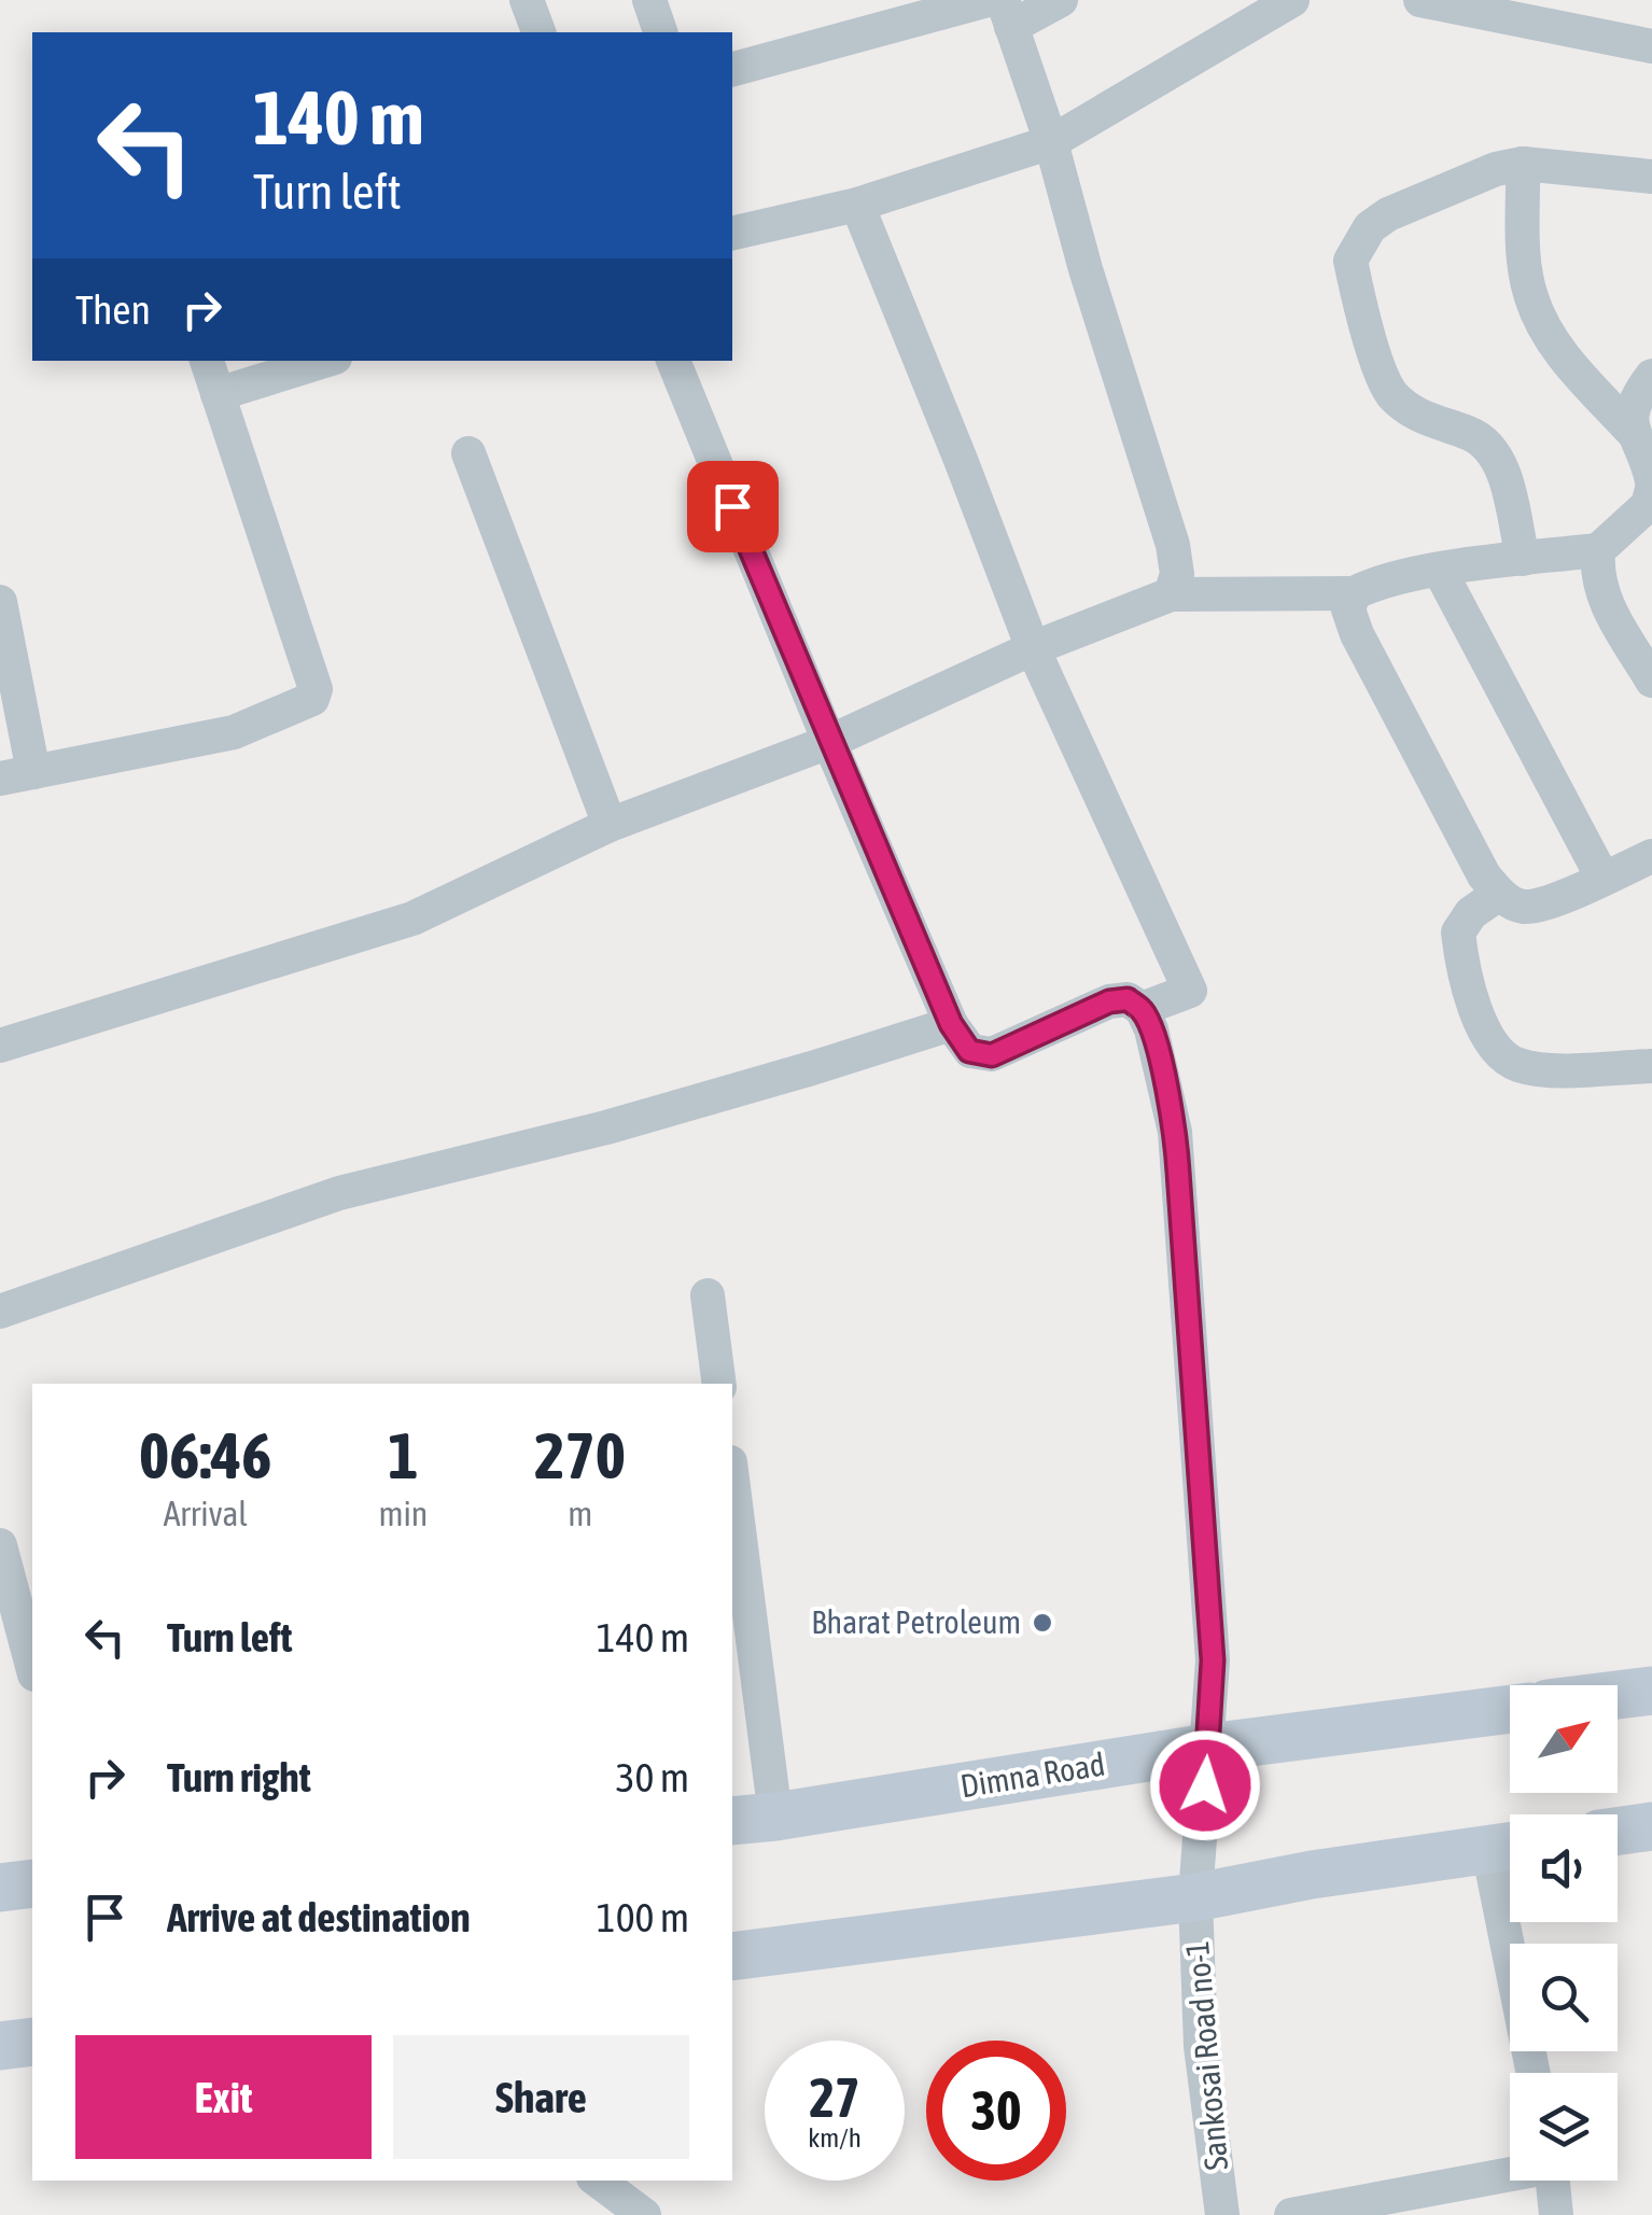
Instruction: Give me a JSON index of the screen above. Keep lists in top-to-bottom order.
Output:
{
  "streets": {
    "street": ["Dimna Road", "Sankosai Road no-1"]
  },
  "crossings": [
    ["Dimna Road", "Sankosai Road no-1"]
  ],
  "places": ["Bharat Petroleum"],
  "north": "top right",
  "page": {
    "turn": ["140 m", "Turn left"],
    "then": "Then",
    "eta": [
      "06:46",
      "Arrival",
      "1",
      "min",
      "270",
      "m"
    ],
    "list": [
      {
        "name": "Turn left",
        "value": "140 m"
      },
      {
        "name": "Turn right",
        "value": "30 m"
      },
      {
        "name": "Arrive at destination",
        "value": "100 m"
      }
    ],
    "buttons": ["Exit", "Share"],
    "speed": "27 km/h",
    "limit": "30"
  }
}
